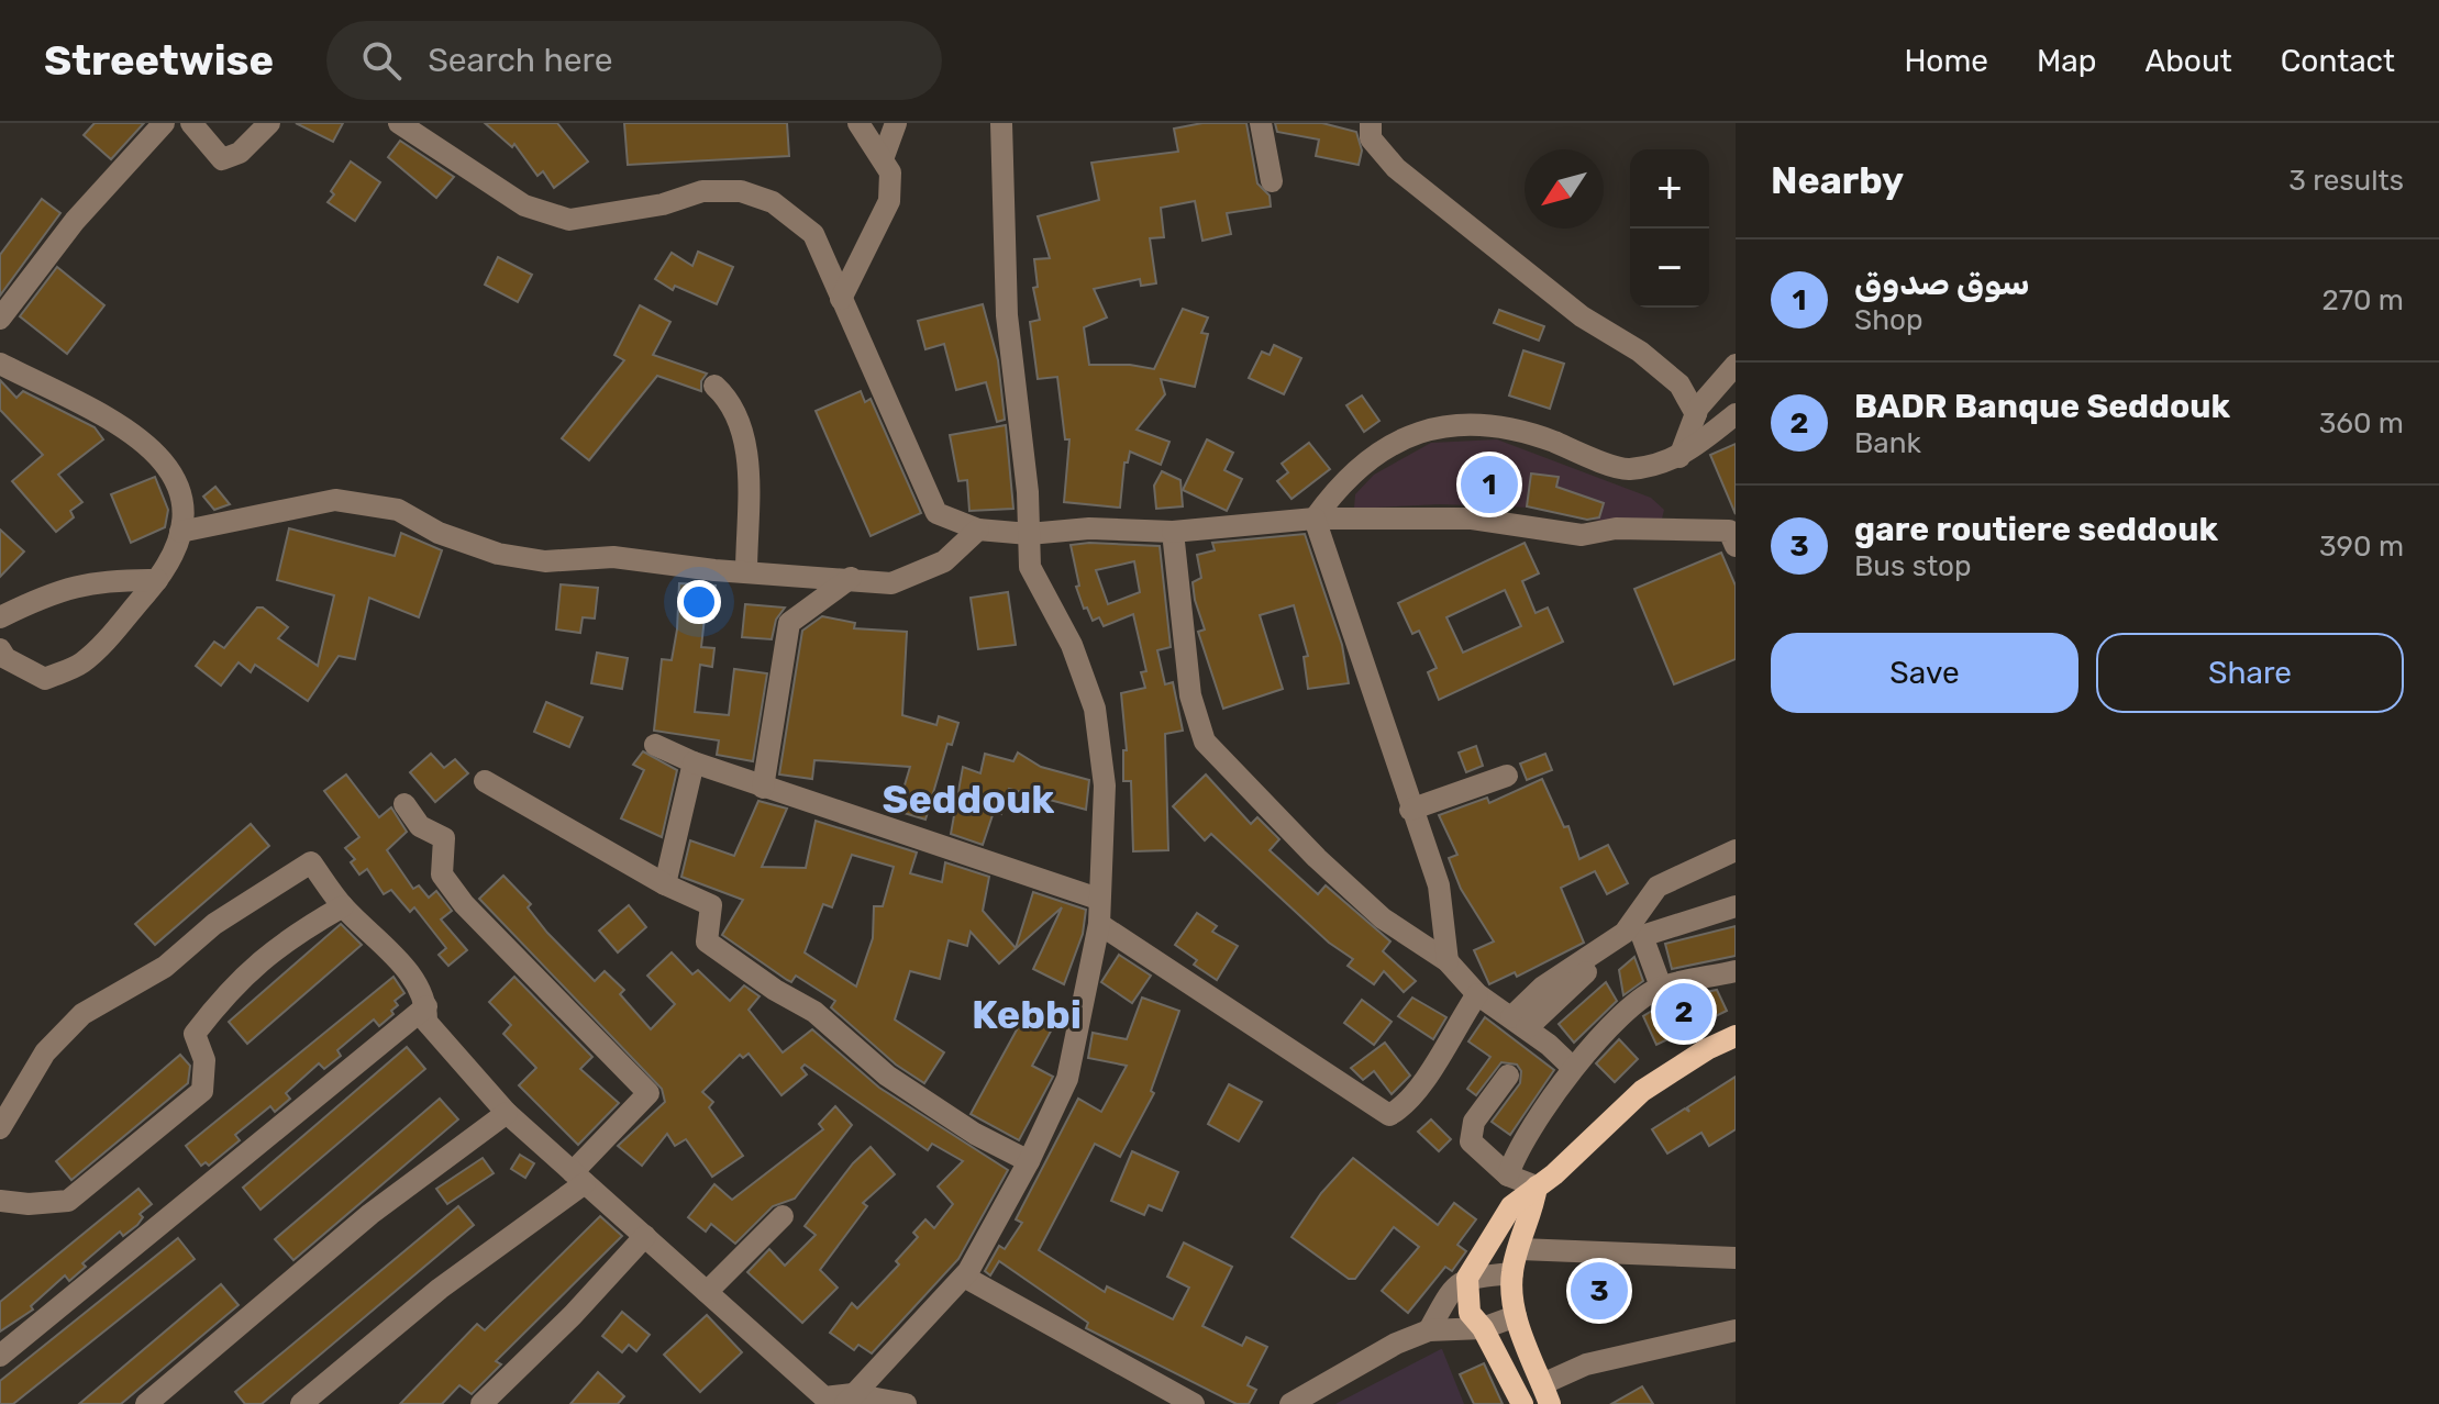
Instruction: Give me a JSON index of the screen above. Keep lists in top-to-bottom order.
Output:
{
  "districts": ["Seddouk", "Kebbi"],
  "north": "bottom left",
  "page": {
    "header": "Streetwise",
    "search": "Search here",
    "nav": [
      "Home",
      "Map",
      "About",
      "Contact"
    ],
    "heading": ["Nearby", "3 results"],
    "map_buttons": ["+", "−"],
    "list": [
      {
        "mark": "1",
        "name": "سوق صدوق",
        "note": "Shop",
        "value": "270 m"
      },
      {
        "mark": "2",
        "name": "BADR Banque Seddouk",
        "note": "Bank",
        "value": "360 m"
      },
      {
        "mark": "3",
        "name": "gare routiere seddouk",
        "note": "Bus stop",
        "value": "390 m"
      }
    ],
    "pins": ["1", "2", "3"],
    "buttons": ["Save", "Share"]
  }
}
